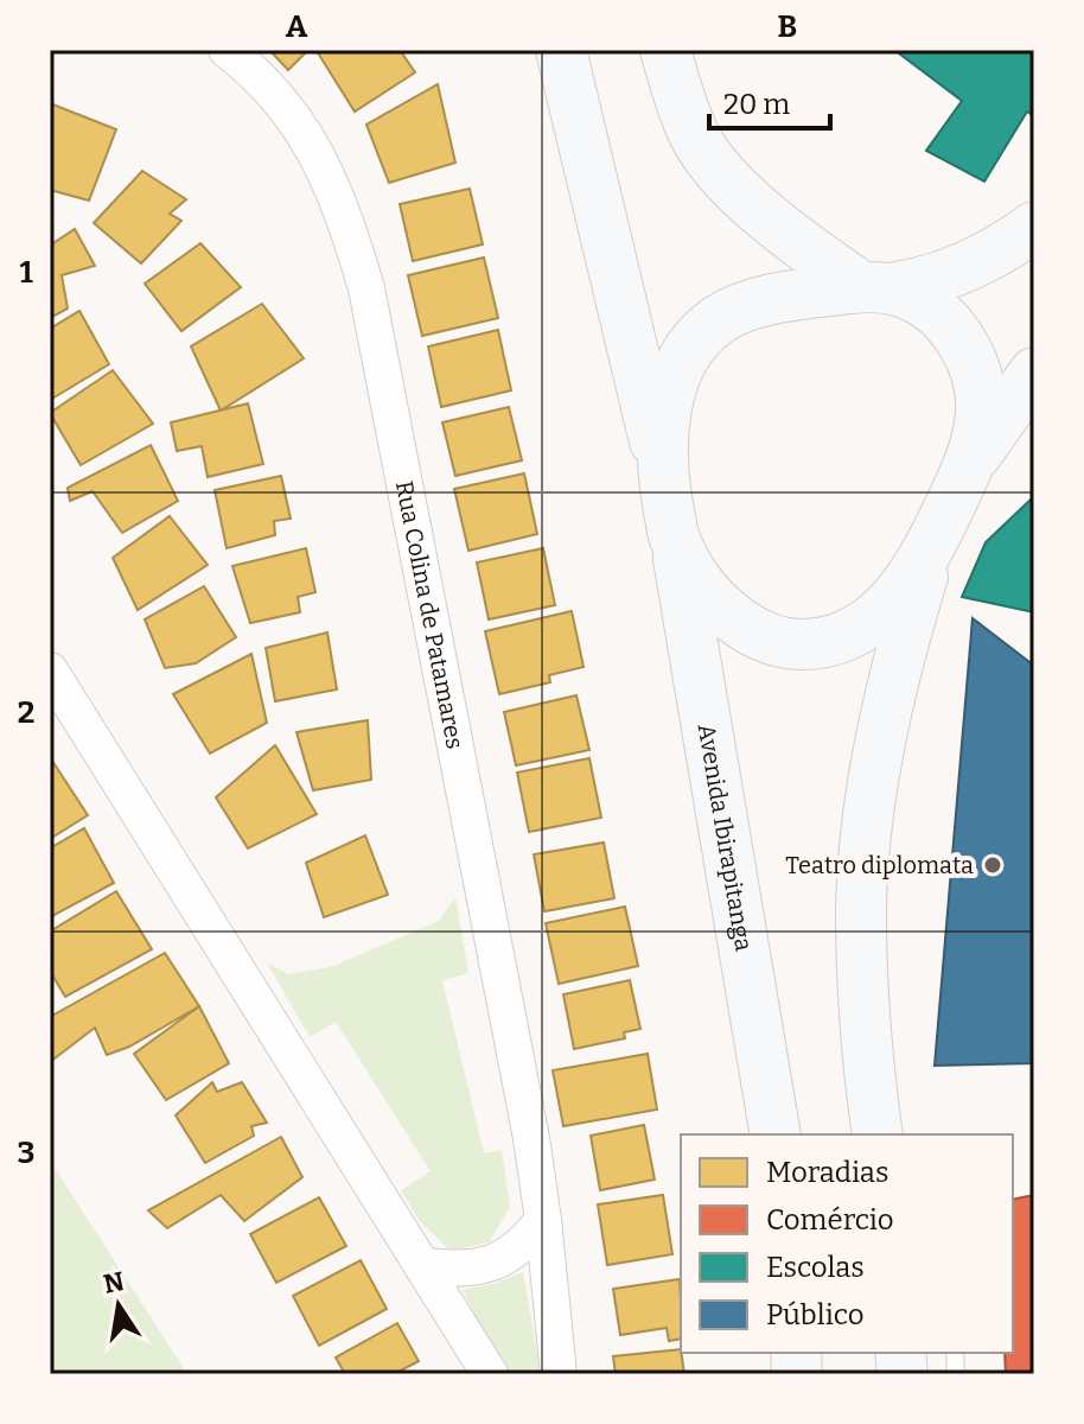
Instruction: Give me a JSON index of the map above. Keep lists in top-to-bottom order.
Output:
{
  "streets": {
    "main road": ["Avenida Ibirapitanga"],
    "street": ["Rua Colina de Patamares"]
  },
  "places": ["Teatro diplomata"],
  "legend": [
    "Moradias",
    "Comércio",
    "Escolas",
    "Público"
  ],
  "scale_bar": "20 m",
  "north": "top",
  "grid": {
    "columns": ["A", "B"],
    "rows": ["1", "2", "3"]
  }
}
